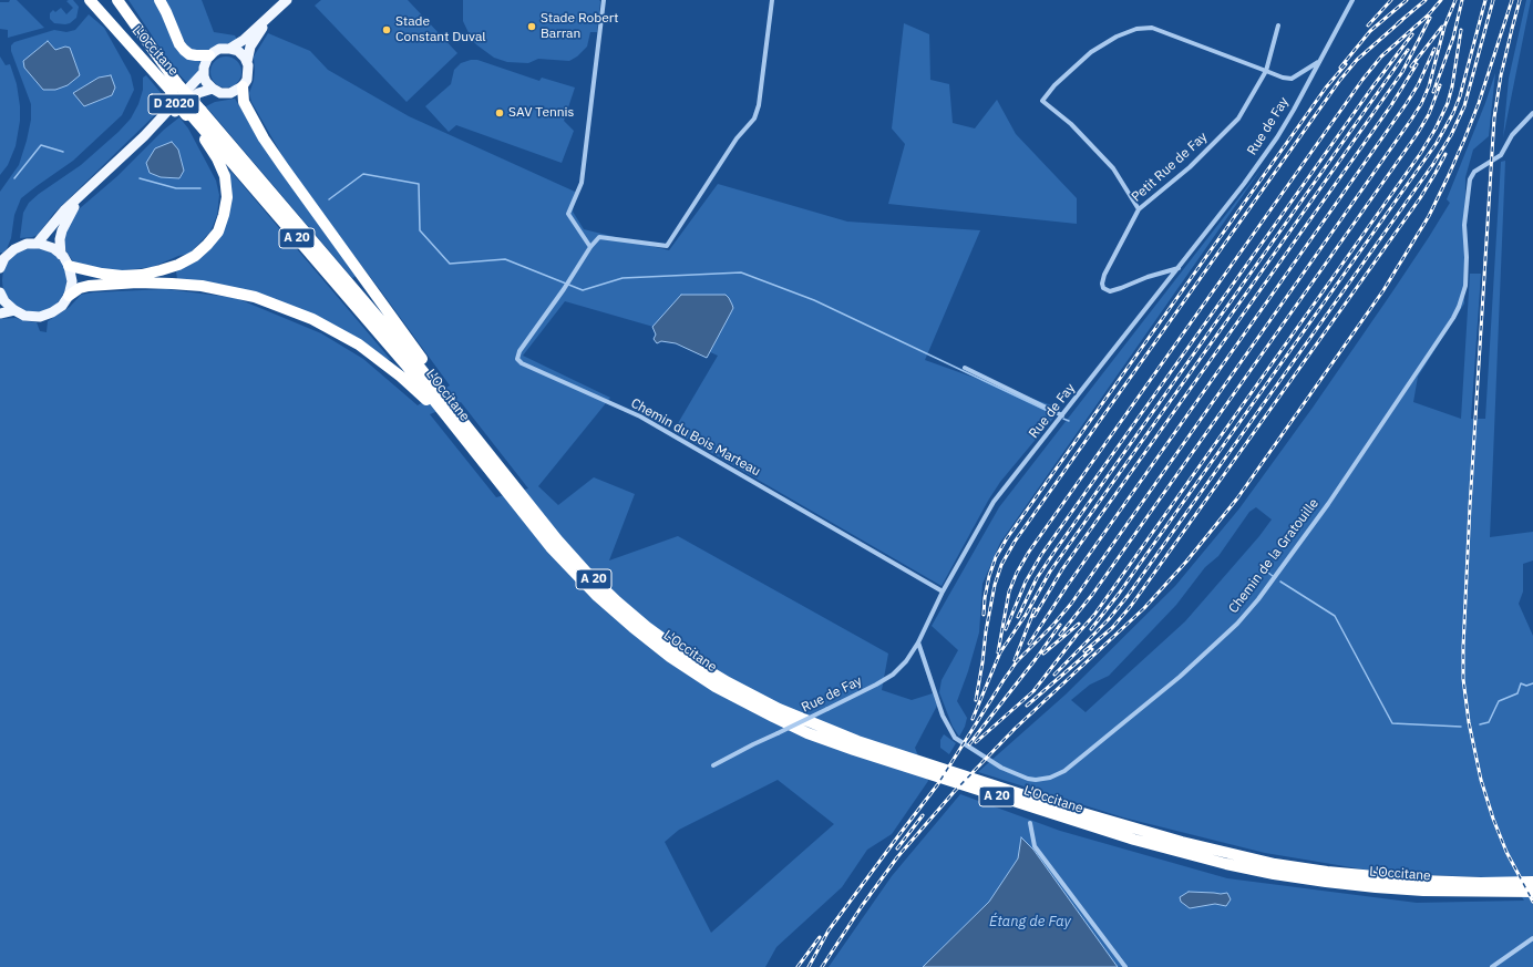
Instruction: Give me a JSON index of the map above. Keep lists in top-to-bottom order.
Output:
{
  "streets": {
    "highway": ["L'Occitane", "A 20"],
    "main road": ["D 2020"],
    "street": [
      "Rue de Fay",
      "Petit Rue de Fay",
      "Chemin du Bois Marteau",
      "Chemin de la Gratouille"
    ]
  },
  "crossings": [
    ["Rue de Fay", "Petit Rue de Fay"],
    ["Rue de Fay", "Chemin du Bois Marteau"],
    ["Rue de Fay", "Chemin de la Gratouille"]
  ],
  "water": ["Étang de Fay"],
  "places": ["Stade Robert Barran", "Stade Constant Duval", "SAV Tennis"]
}
